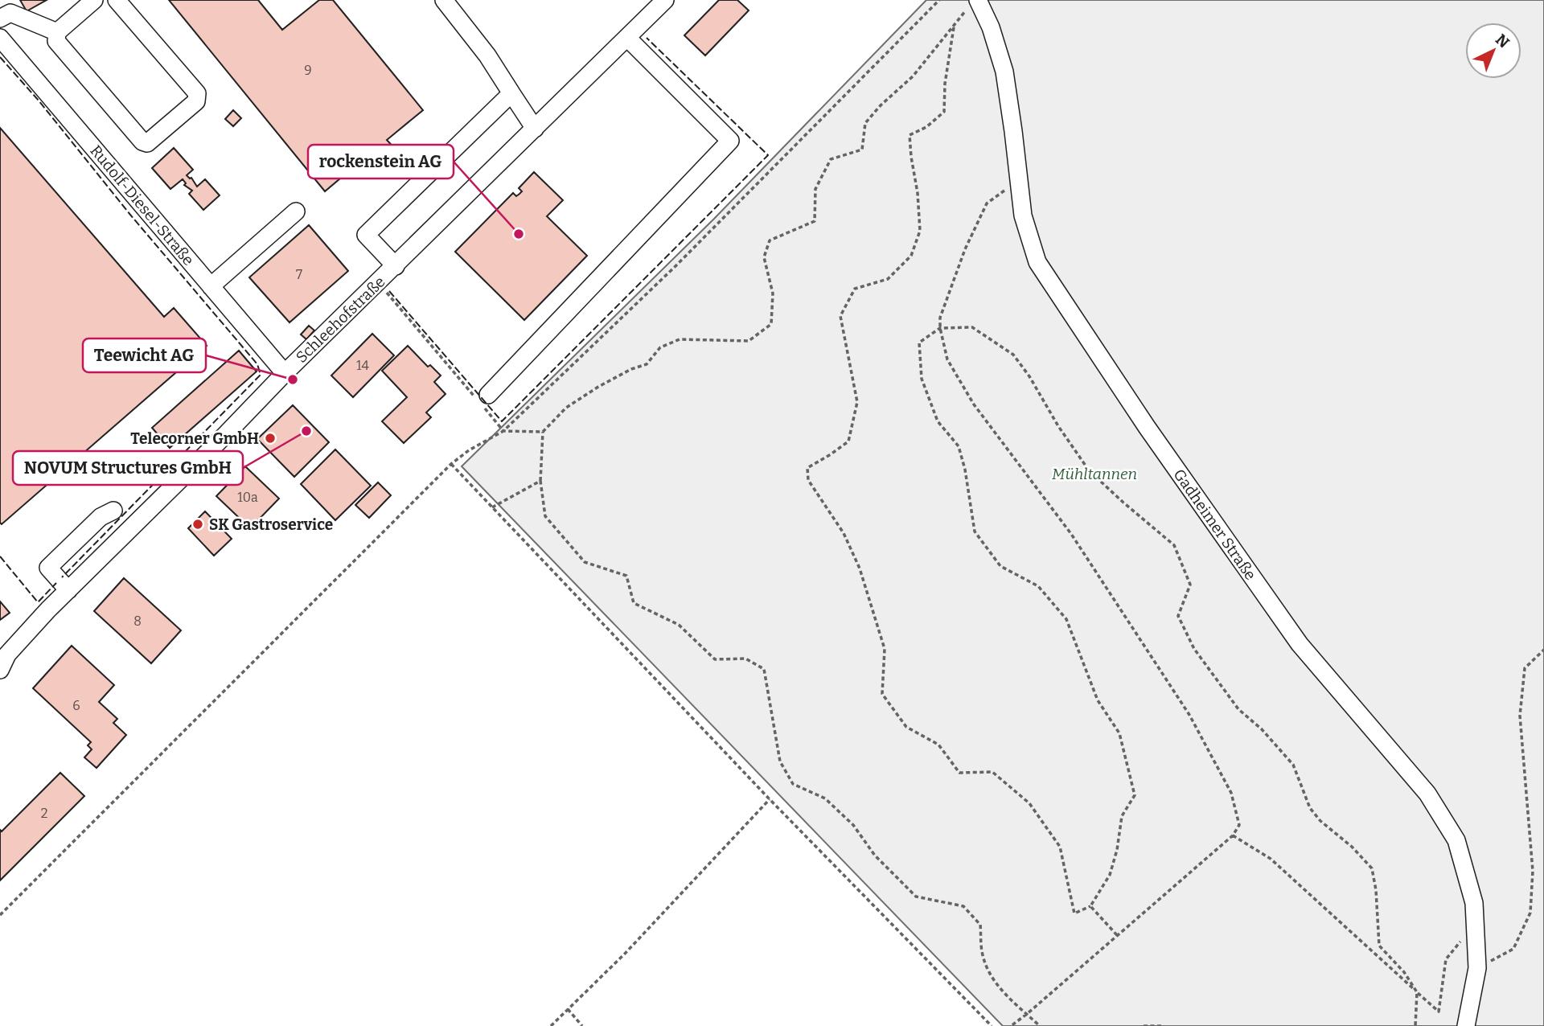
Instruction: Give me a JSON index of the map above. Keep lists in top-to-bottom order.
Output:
{
  "streets": {
    "street": ["Rudolf-Diesel-Straße", "Schleehofstraße", "Gadheimer Straße"]
  },
  "crossings": [
    ["Rudolf-Diesel-Straße", "Schleehofstraße"]
  ],
  "parks": ["Mühltannen"],
  "places": [
    "rockenstein AG",
    "Teewicht AG",
    "NOVUM Structures GmbH",
    "Telecorner GmbH",
    "SK Gastroservice"
  ],
  "house_numbers": [
    "9",
    "7",
    "14",
    "10a",
    "8",
    "6",
    "2"
  ],
  "north": "top right"
}
